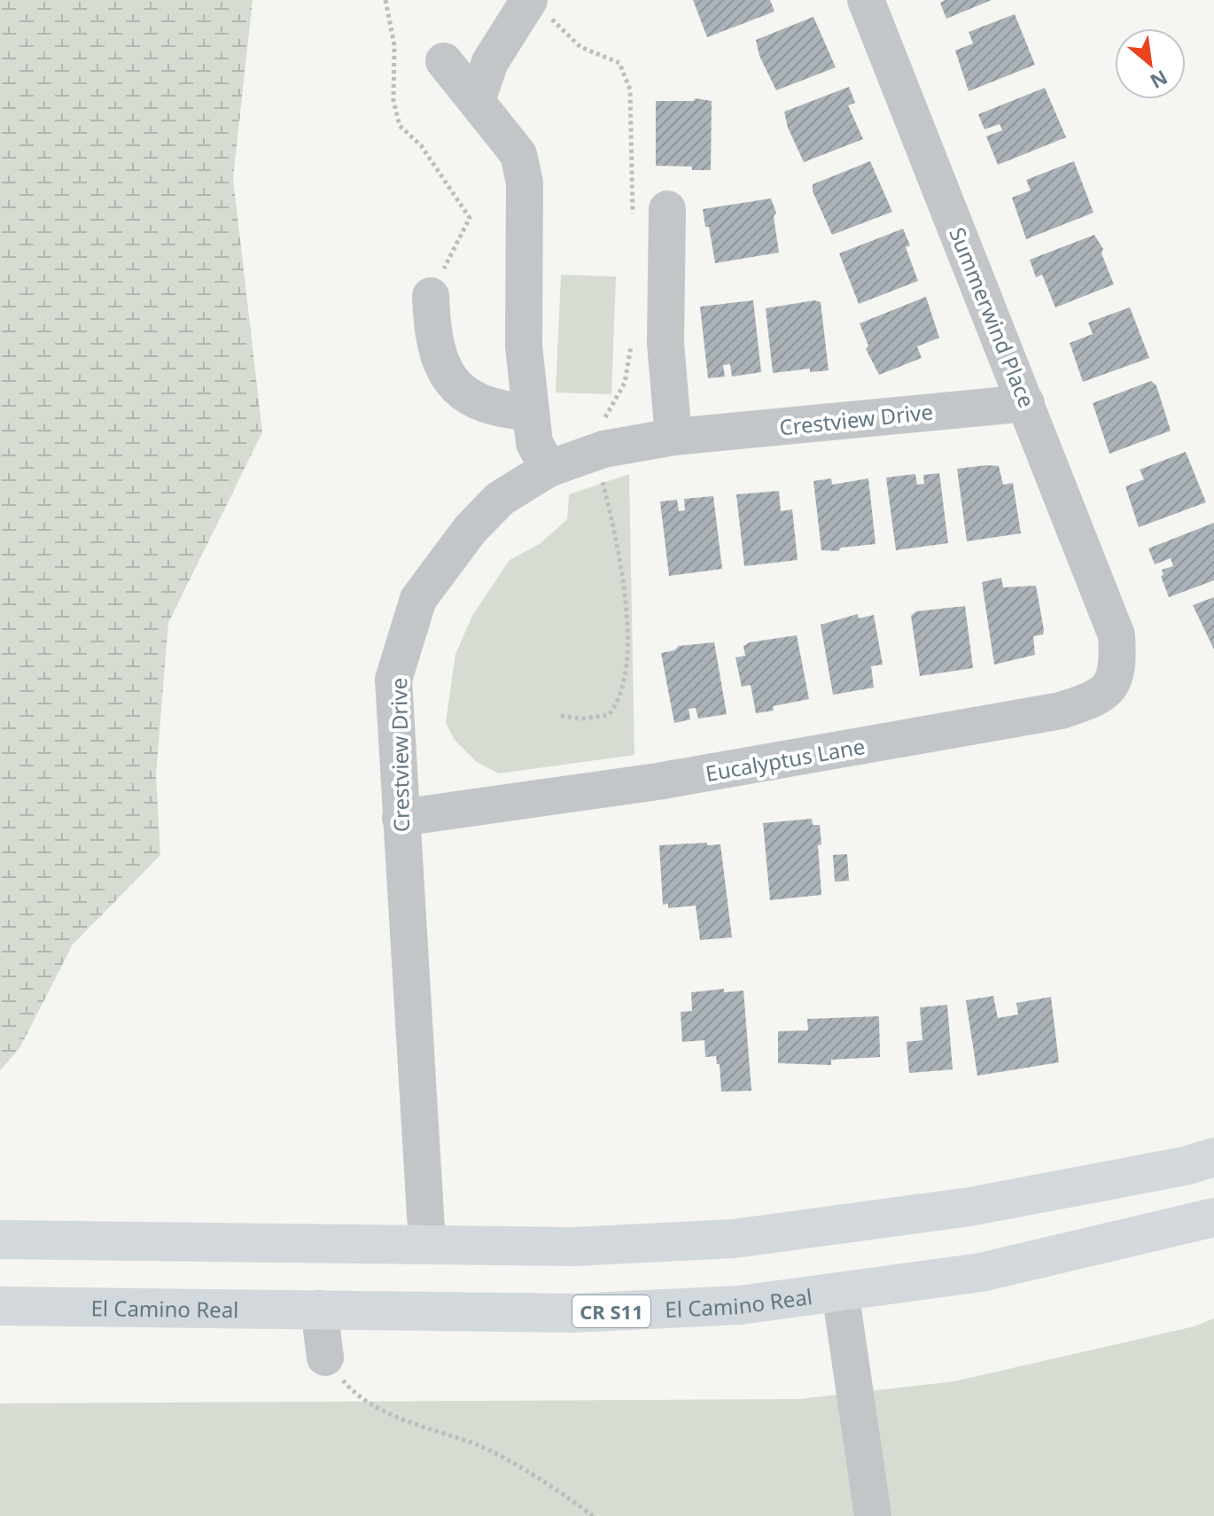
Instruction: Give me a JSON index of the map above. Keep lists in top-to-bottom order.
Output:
{
  "streets": {
    "main road": ["El Camino Real", "CR S11"],
    "street": ["Summerwind Place", "Crestview Drive", "Eucalyptus Lane"]
  },
  "crossings": [
    ["Summerwind Place", "Crestview Drive"],
    ["Summerwind Place", "Eucalyptus Lane"],
    ["Crestview Drive", "Eucalyptus Lane"]
  ],
  "north": "bottom right"
}
